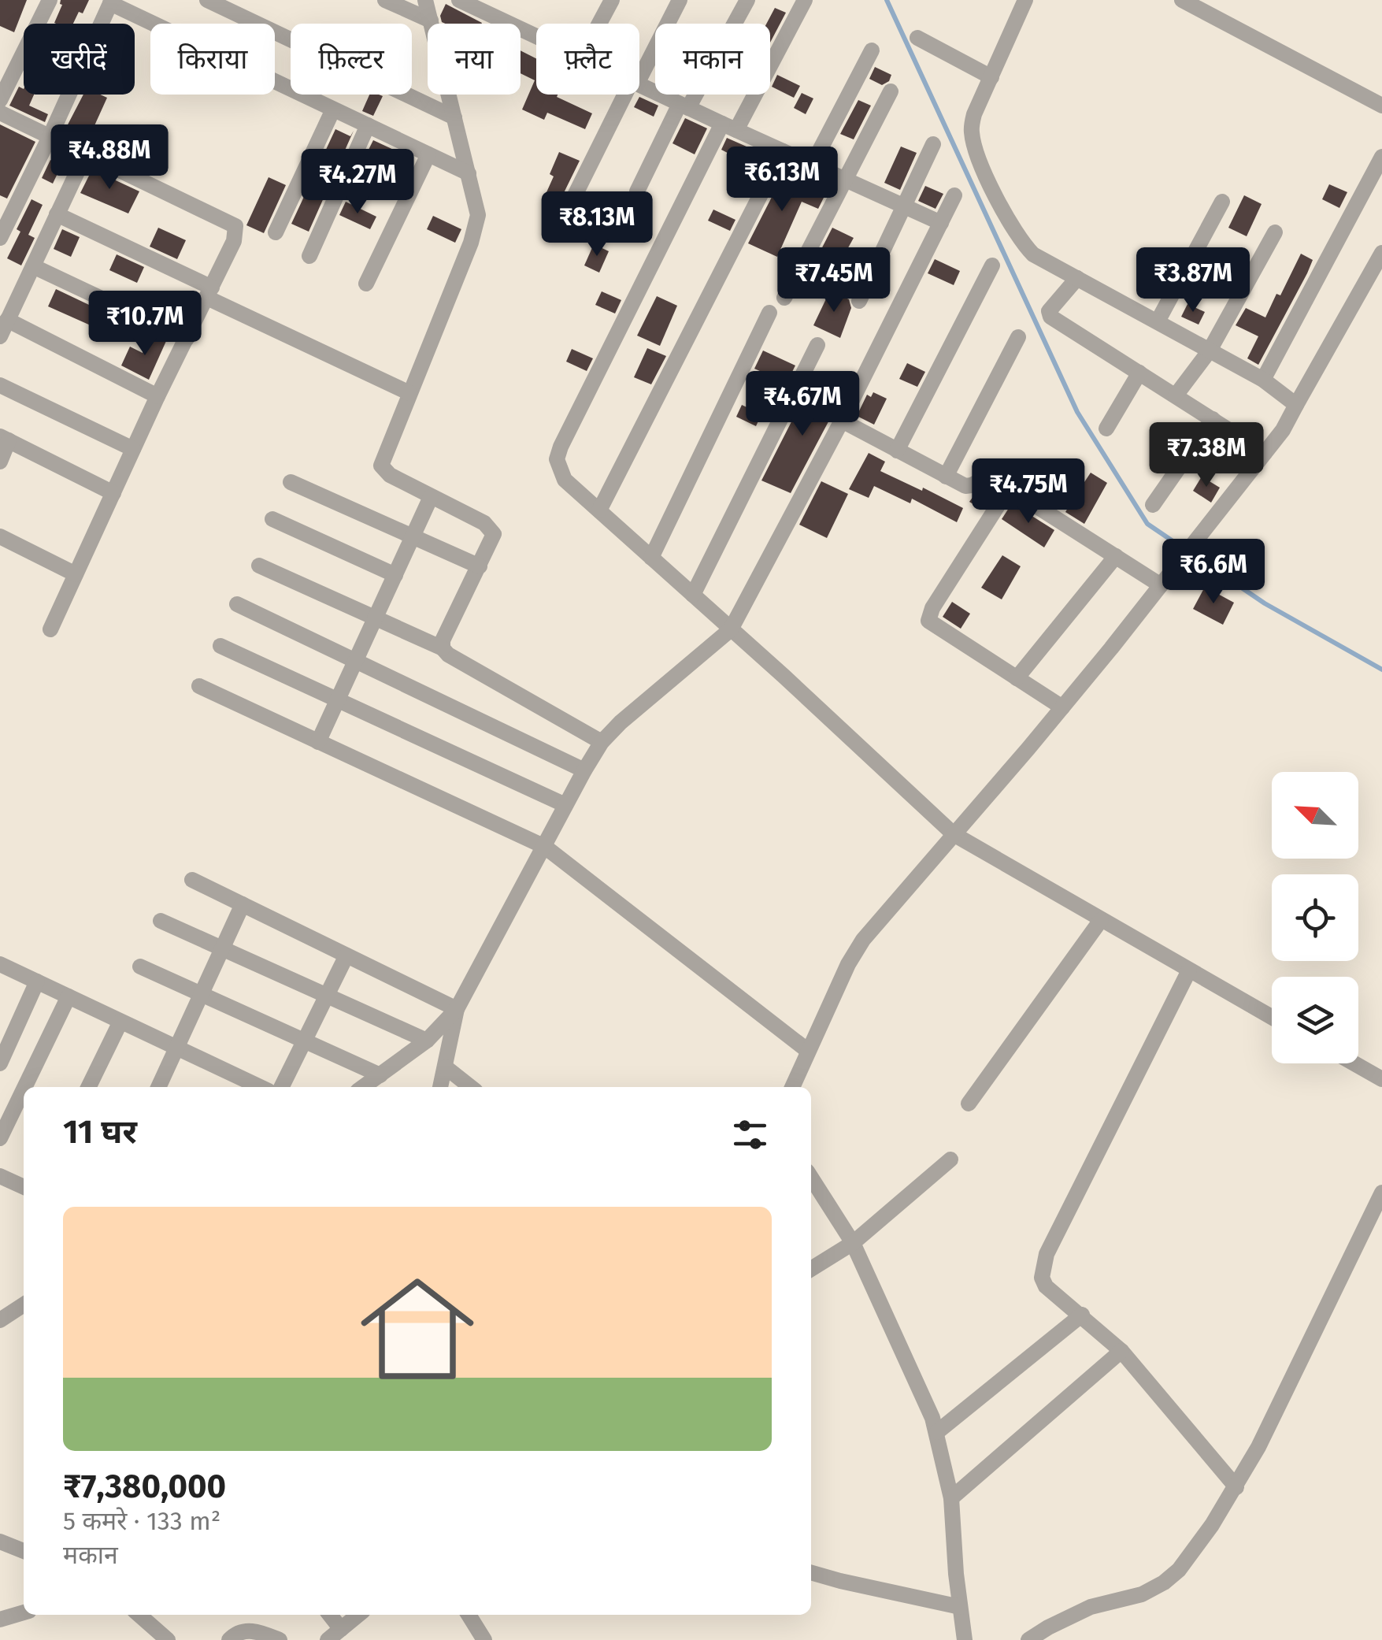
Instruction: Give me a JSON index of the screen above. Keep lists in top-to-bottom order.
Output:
{
  "north": "top left",
  "page": {
    "chip": [
      "खरीदें",
      "किराया",
      "फ़िल्टर",
      "नया",
      "फ़्लैट",
      "मकान"
    ],
    "price": [
      "₹4.88M",
      "₹6.13M",
      "₹4.27M",
      "₹8.13M",
      "₹7.45M",
      "₹3.87M",
      "₹10.7M",
      "₹4.67M",
      "₹7.38M",
      "₹4.75M",
      "₹6.6M"
    ],
    "heading": "11 घर",
    "list": [
      {
        "name": "₹7,380,000",
        "note": "5 कमरे · 133 m² · मकान"
      }
    ]
  }
}
